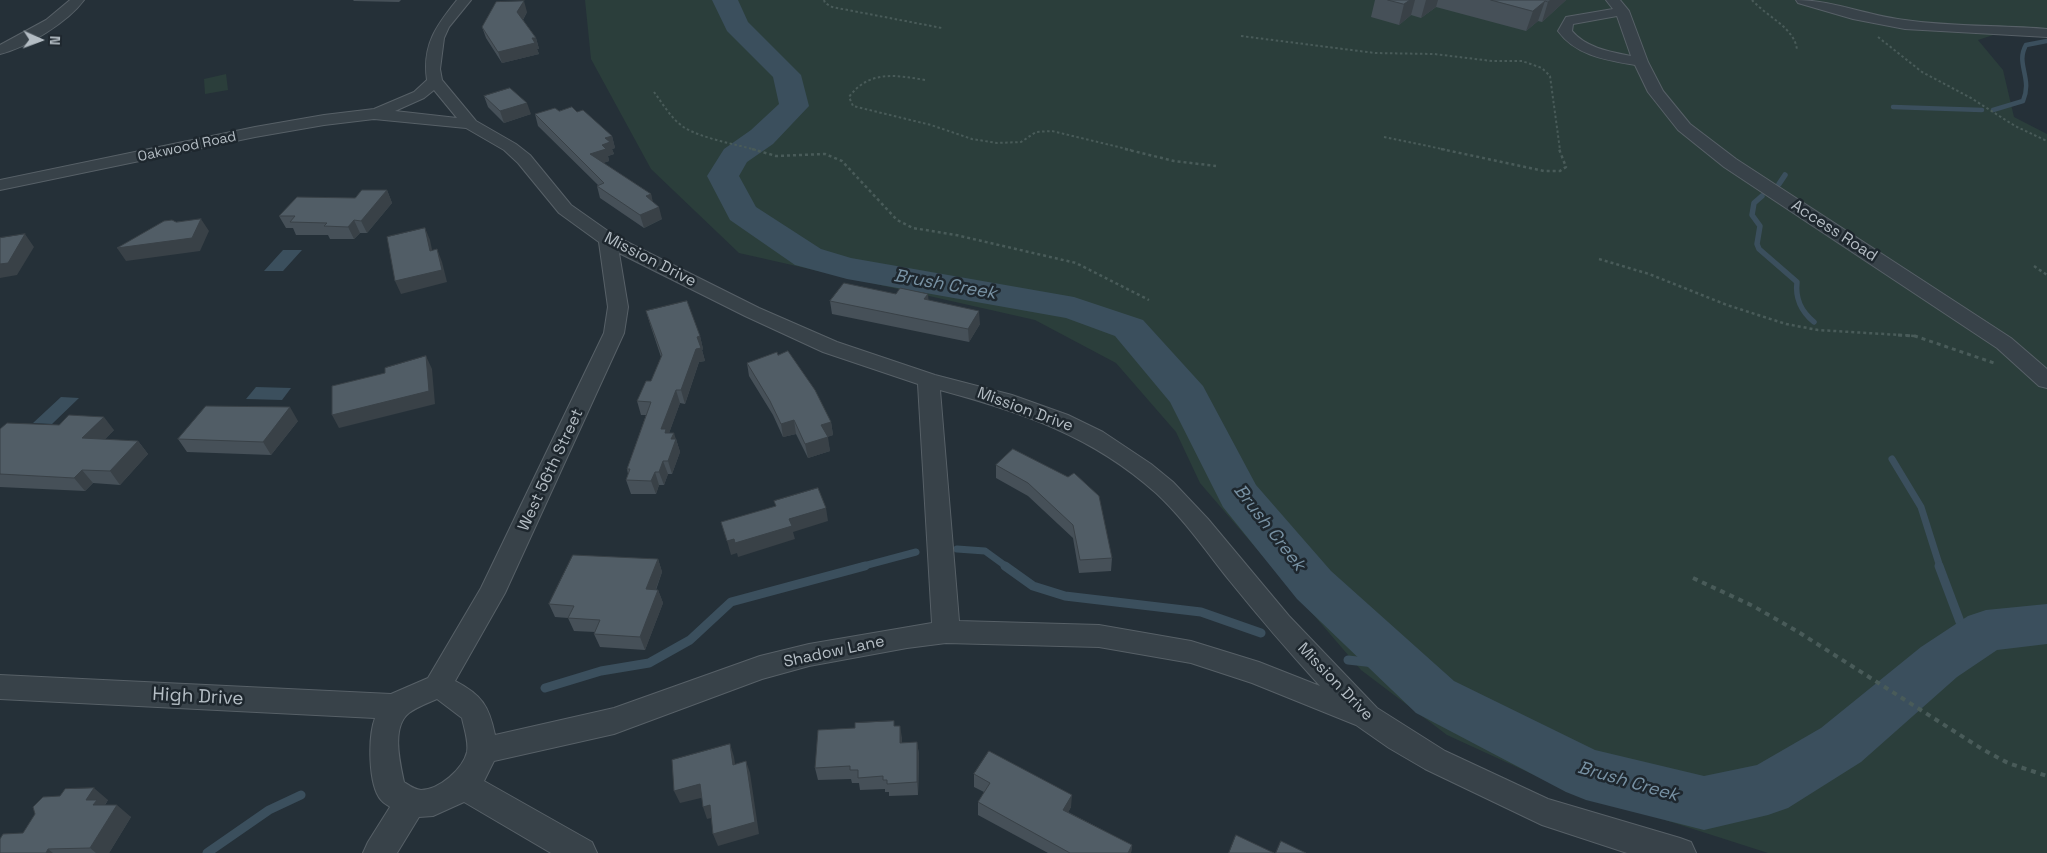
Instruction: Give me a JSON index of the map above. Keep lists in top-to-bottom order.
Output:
{
  "streets": {
    "street": [
      "Oakwood Road",
      "Access Road",
      "Mission Drive",
      "West 56th Street",
      "Shadow Lane",
      "High Drive"
    ]
  },
  "crossings": [
    ["Oakwood Road", "Mission Drive"],
    ["Mission Drive", "West 56th Street"],
    ["Mission Drive", "Shadow Lane"],
    ["West 56th Street", "Shadow Lane"],
    ["West 56th Street", "High Drive"],
    ["Shadow Lane", "High Drive"]
  ],
  "water": ["Brush Creek"],
  "north": "right"
}
